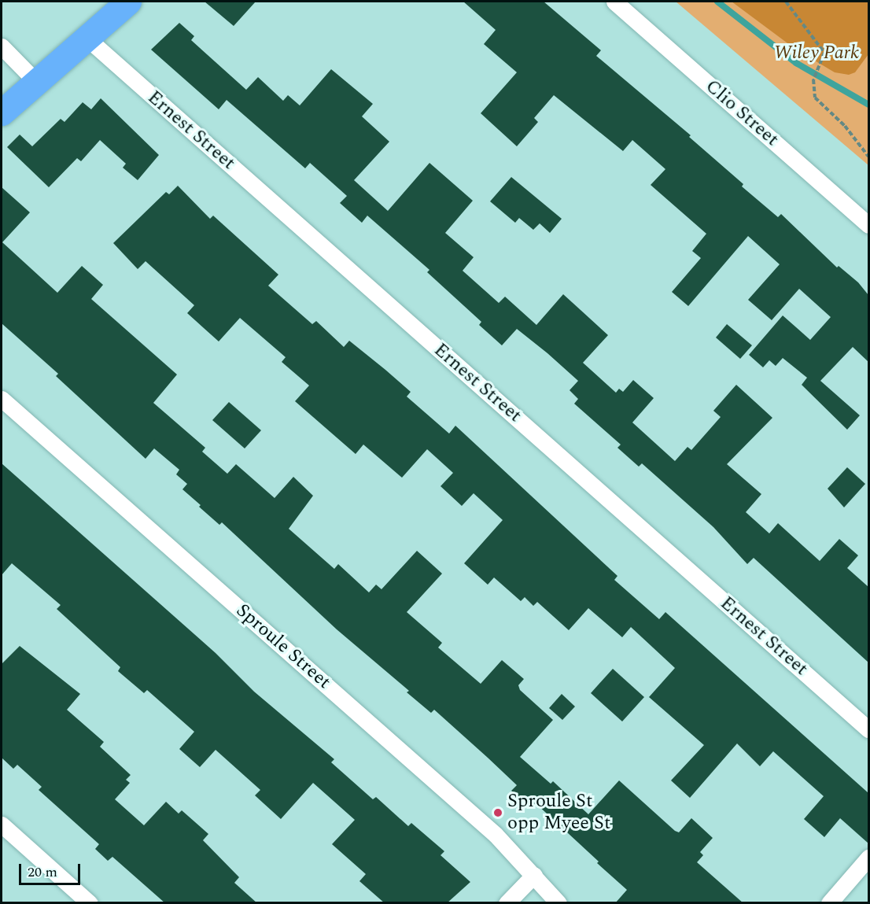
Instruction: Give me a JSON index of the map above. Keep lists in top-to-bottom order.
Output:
{
  "streets": {
    "street": ["Clio Street", "Ernest Street", "Sproule Street"]
  },
  "parks": ["Wiley Park"],
  "places": ["Sproule St opp Myee St"],
  "scale_bar": "20 m"
}
